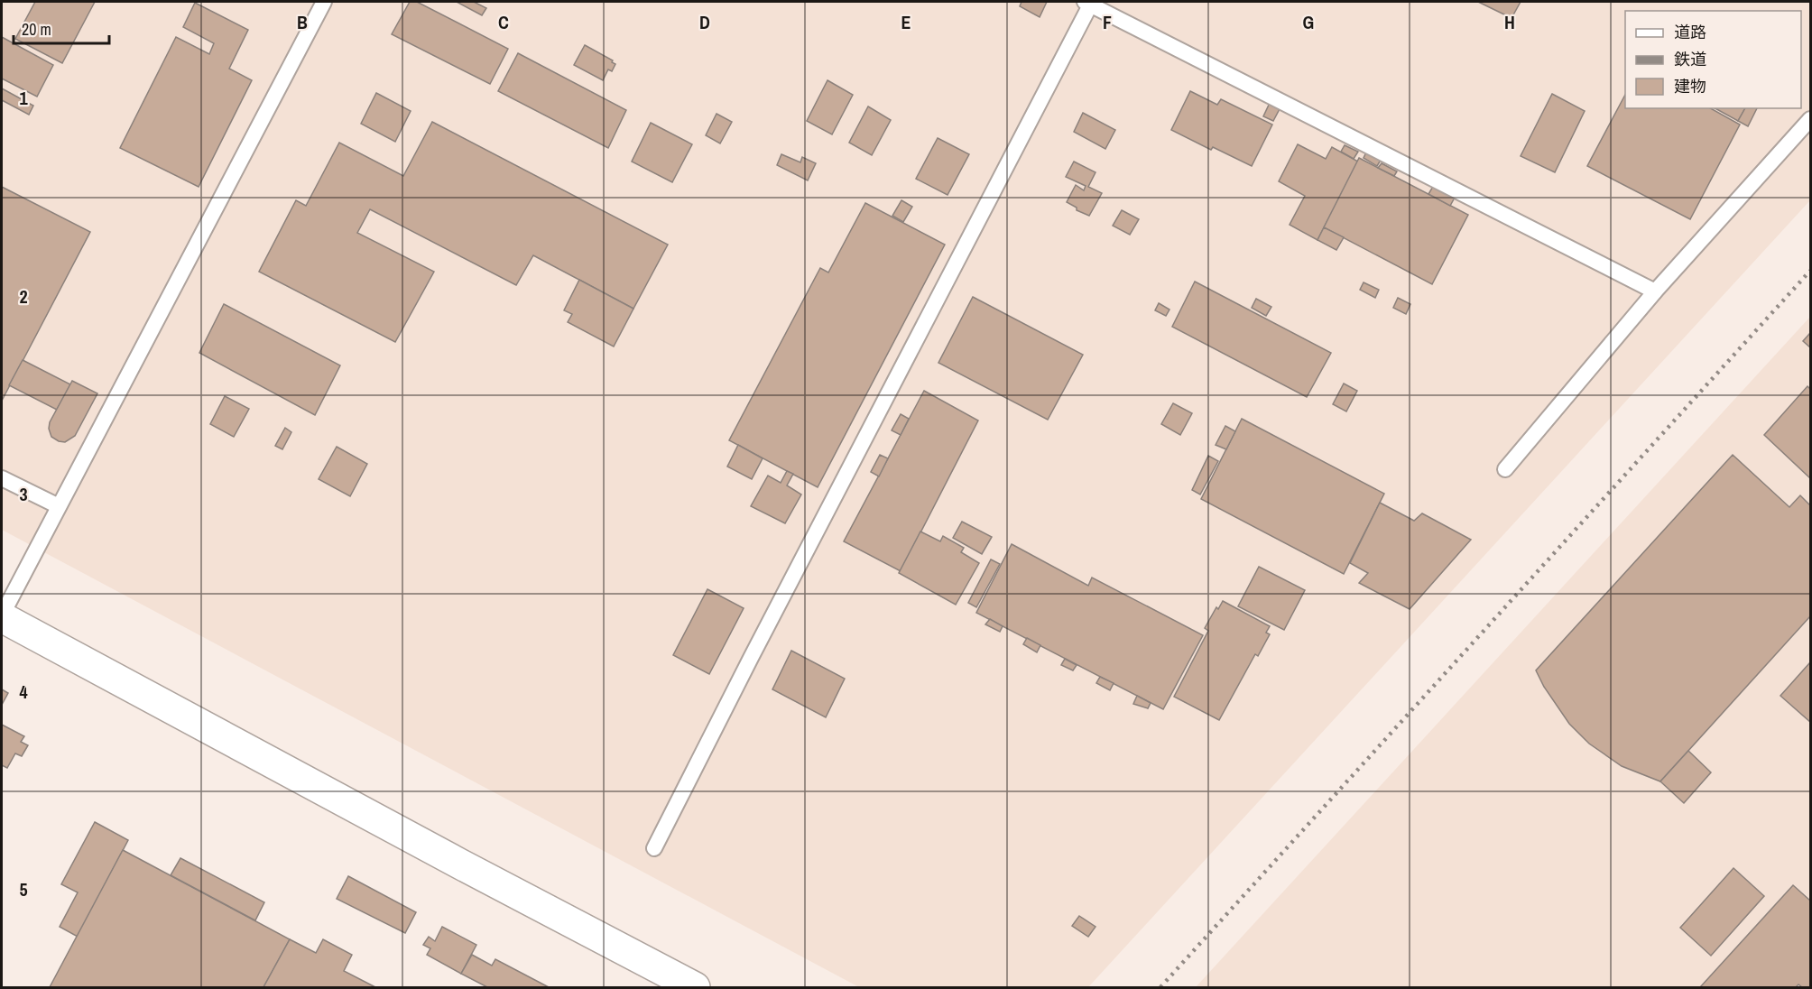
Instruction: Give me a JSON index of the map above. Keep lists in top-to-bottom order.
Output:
{
  "legend": ["道路", "鉄道", "建物"],
  "scale_bar": "20 m",
  "grid": {
    "columns": [
      "B",
      "C",
      "D",
      "E",
      "F",
      "G",
      "H"
    ],
    "rows": [
      "1",
      "2",
      "3",
      "4",
      "5"
    ]
  }
}
